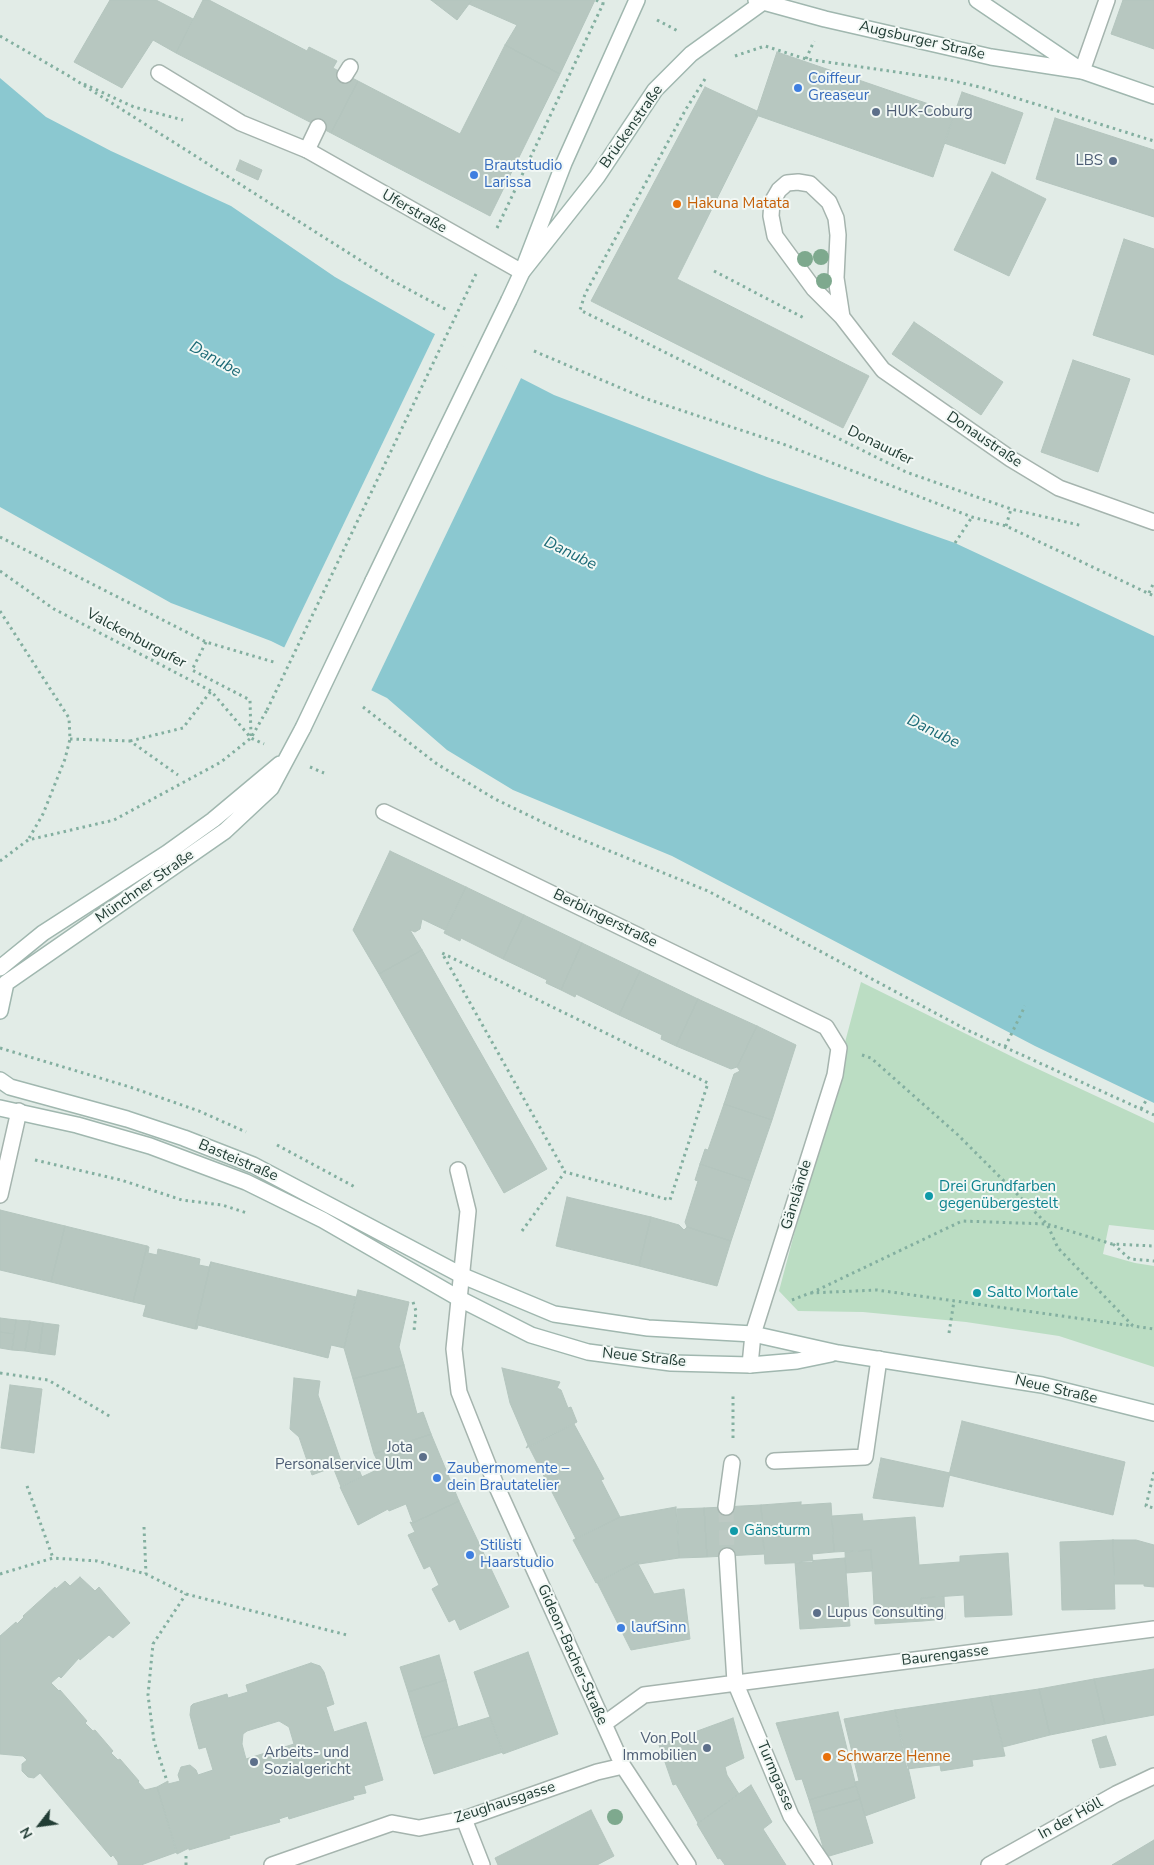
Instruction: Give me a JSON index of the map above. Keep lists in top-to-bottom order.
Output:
{
  "streets": {
    "street": [
      "Augsburger Straße",
      "Brückenstraße",
      "Uferstraße",
      "Donaustraße",
      "Münchner Straße",
      "Berblingerstraße",
      "Basteistraße",
      "Gänslände",
      "Neue Straße",
      "Gideon-Bacher-Straße",
      "Baurengasse",
      "Turmgasse",
      "Zeughausgasse",
      "In der Höll"
    ],
    "path": ["Donauufer", "Valckenburgufer"]
  },
  "crossings": [
    ["Augsburger Straße", "Brückenstraße"],
    ["Brückenstraße", "Uferstraße"],
    ["Brückenstraße", "Münchner Straße"],
    ["Berblingerstraße", "Gänslände"],
    ["Basteistraße", "Neue Straße"],
    ["Basteistraße", "Gideon-Bacher-Straße"],
    ["Gänslände", "Neue Straße"],
    ["Neue Straße", "Gideon-Bacher-Straße"],
    ["Gideon-Bacher-Straße", "Zeughausgasse"],
    ["Baurengasse", "Turmgasse"]
  ],
  "water": ["Danube"],
  "places": [
    "Coiffeur Greaseur",
    "HUK-Coburg",
    "LBS",
    "Brautstudio Larissa",
    "Hakuna Matata",
    "Drei Grundfarben gegenübergestelt",
    "Salto Mortale",
    "Jota Personalservice Ulm",
    "Zaubermomente – dein Brautatelier",
    "Gänsturm",
    "Stilisti Haarstudio",
    "Lupus Consulting",
    "laufSinn",
    "Von Poll Immobilien",
    "Schwarze Henne",
    "Arbeits- und Sozialgericht"
  ],
  "north": "bottom left"
}
